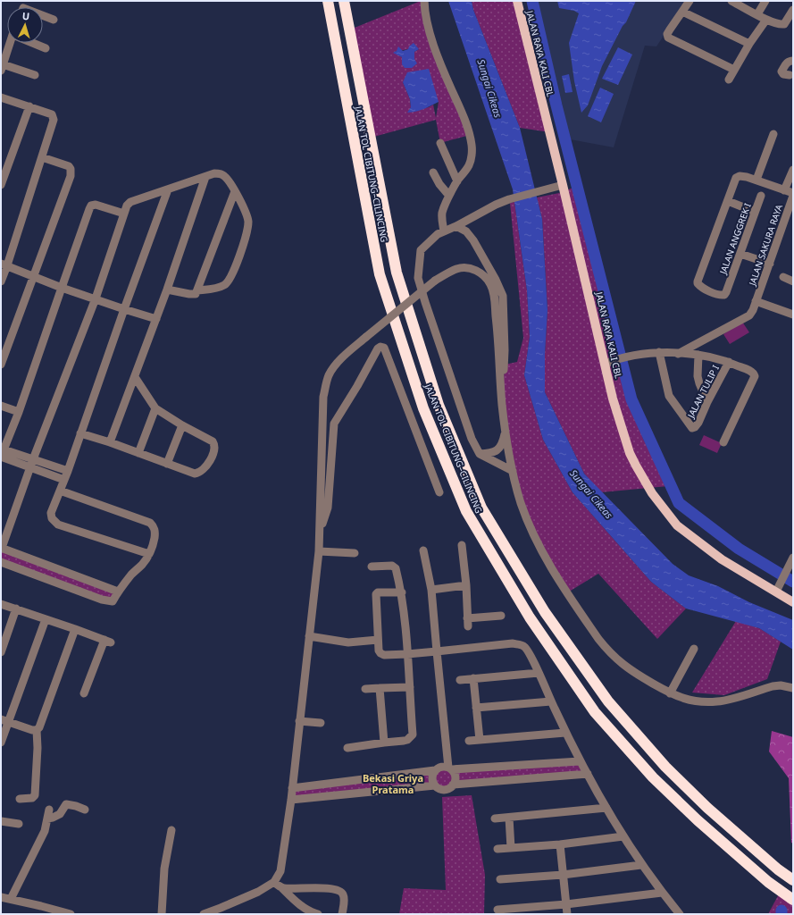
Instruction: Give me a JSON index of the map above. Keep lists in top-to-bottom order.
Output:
{
  "streets": {
    "highway": ["JALAN TOL CIBITUNG–CILINCING"],
    "main road": ["JALAN RAYA KALI CBL"],
    "street": ["JALAN ANGGREK I", "JALAN SAKURA RAYA", "JALAN TULIP I"]
  },
  "districts": ["Bekasi Griya Pratama"],
  "water": ["Sungai Cikeas"],
  "north": "top"
}
